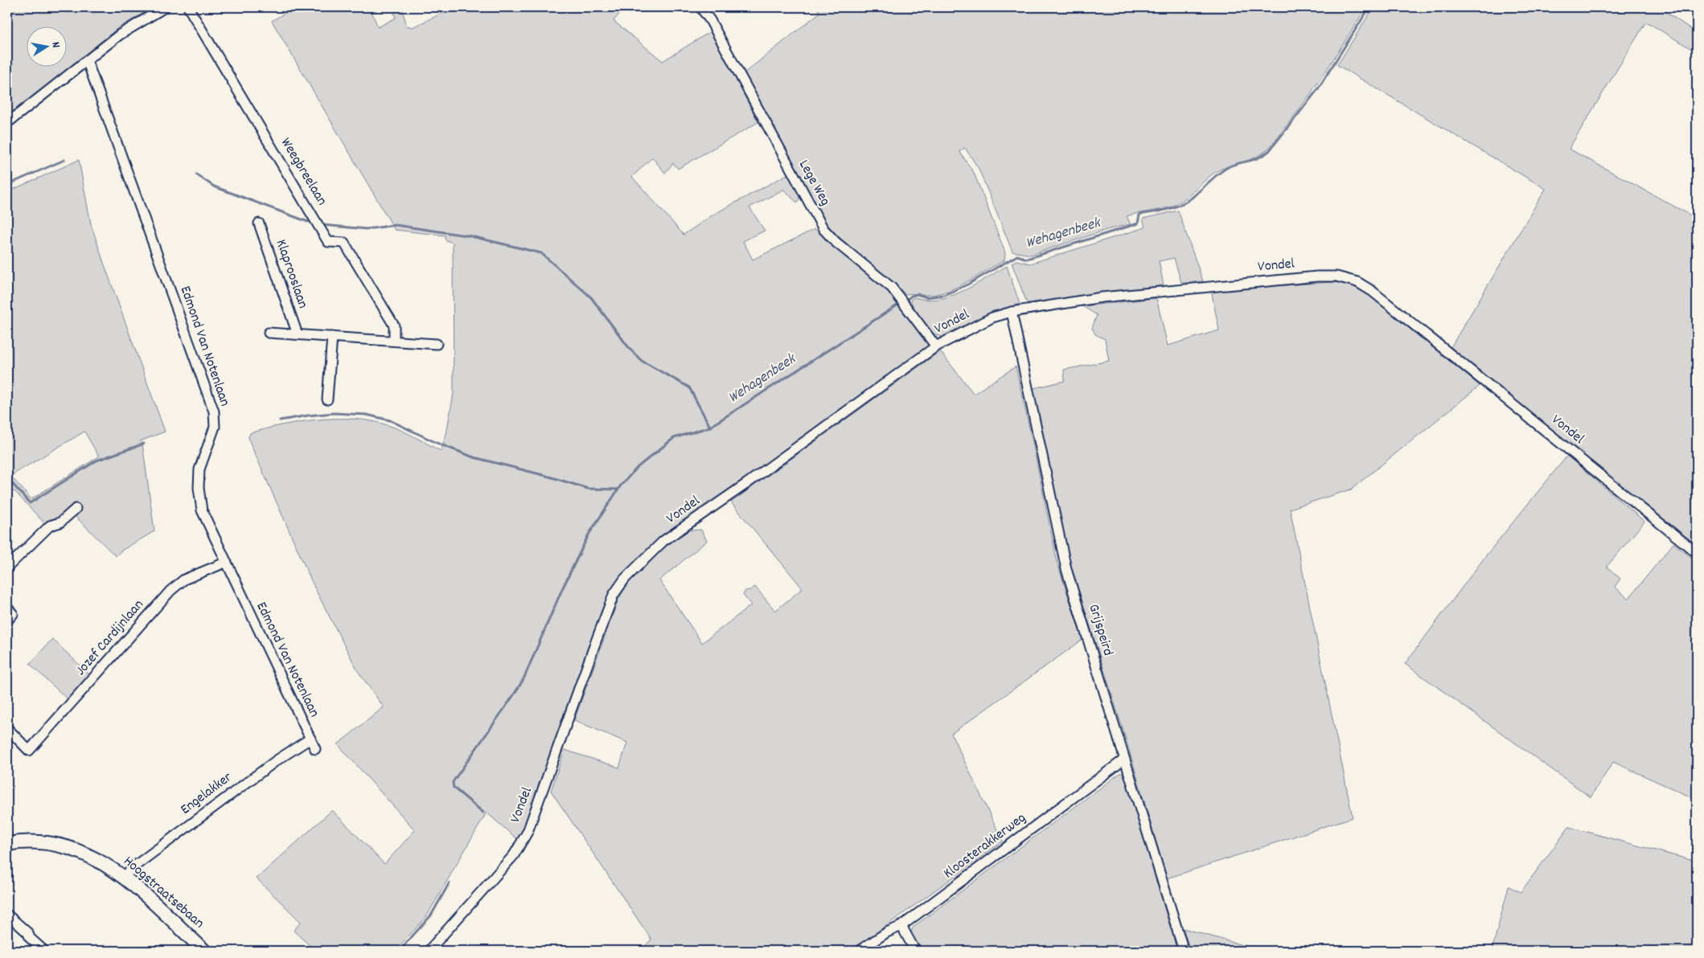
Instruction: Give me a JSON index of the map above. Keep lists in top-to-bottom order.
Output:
{
  "streets": {
    "main road": ["Hoogstraatsebaan"],
    "street": [
      "Weegbreelaan",
      "Lege Weg",
      "Vondel",
      "Klaprooslaan",
      "Edmond Van Notenlaan",
      "Grijspeird",
      "Jozef Cardijnlaan",
      "Engelakker",
      "Kloosterakkerweg"
    ]
  },
  "crossings": [
    ["Lege Weg", "Vondel"],
    ["Vondel", "Grijspeird"],
    ["Edmond Van Notenlaan", "Jozef Cardijnlaan"],
    ["Edmond Van Notenlaan", "Engelakker"],
    ["Grijspeird", "Kloosterakkerweg"],
    ["Engelakker", "Hoogstraatsebaan"]
  ],
  "water": ["Wehagenbeek"],
  "north": "right"
}
